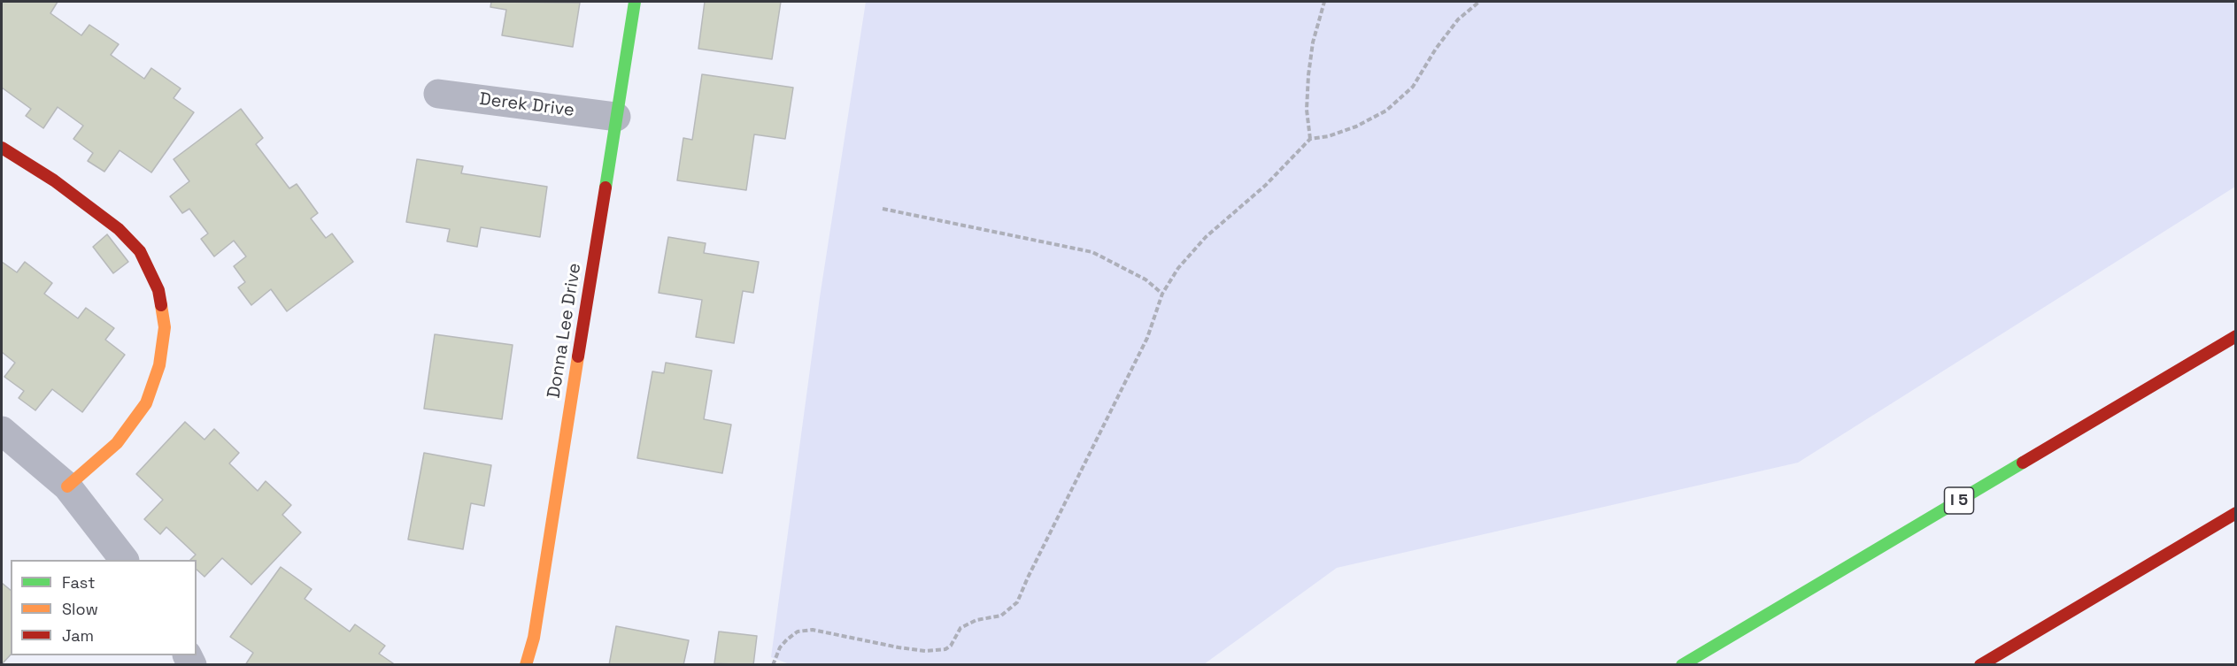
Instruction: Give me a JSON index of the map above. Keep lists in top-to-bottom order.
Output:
{
  "streets": {
    "main road": ["Donna Lee Drive", "I 5"],
    "street": ["Derek Drive"]
  },
  "crossings": [
    ["Derek Drive", "Donna Lee Drive"]
  ],
  "legend": ["Fast", "Slow", "Jam"]
}
